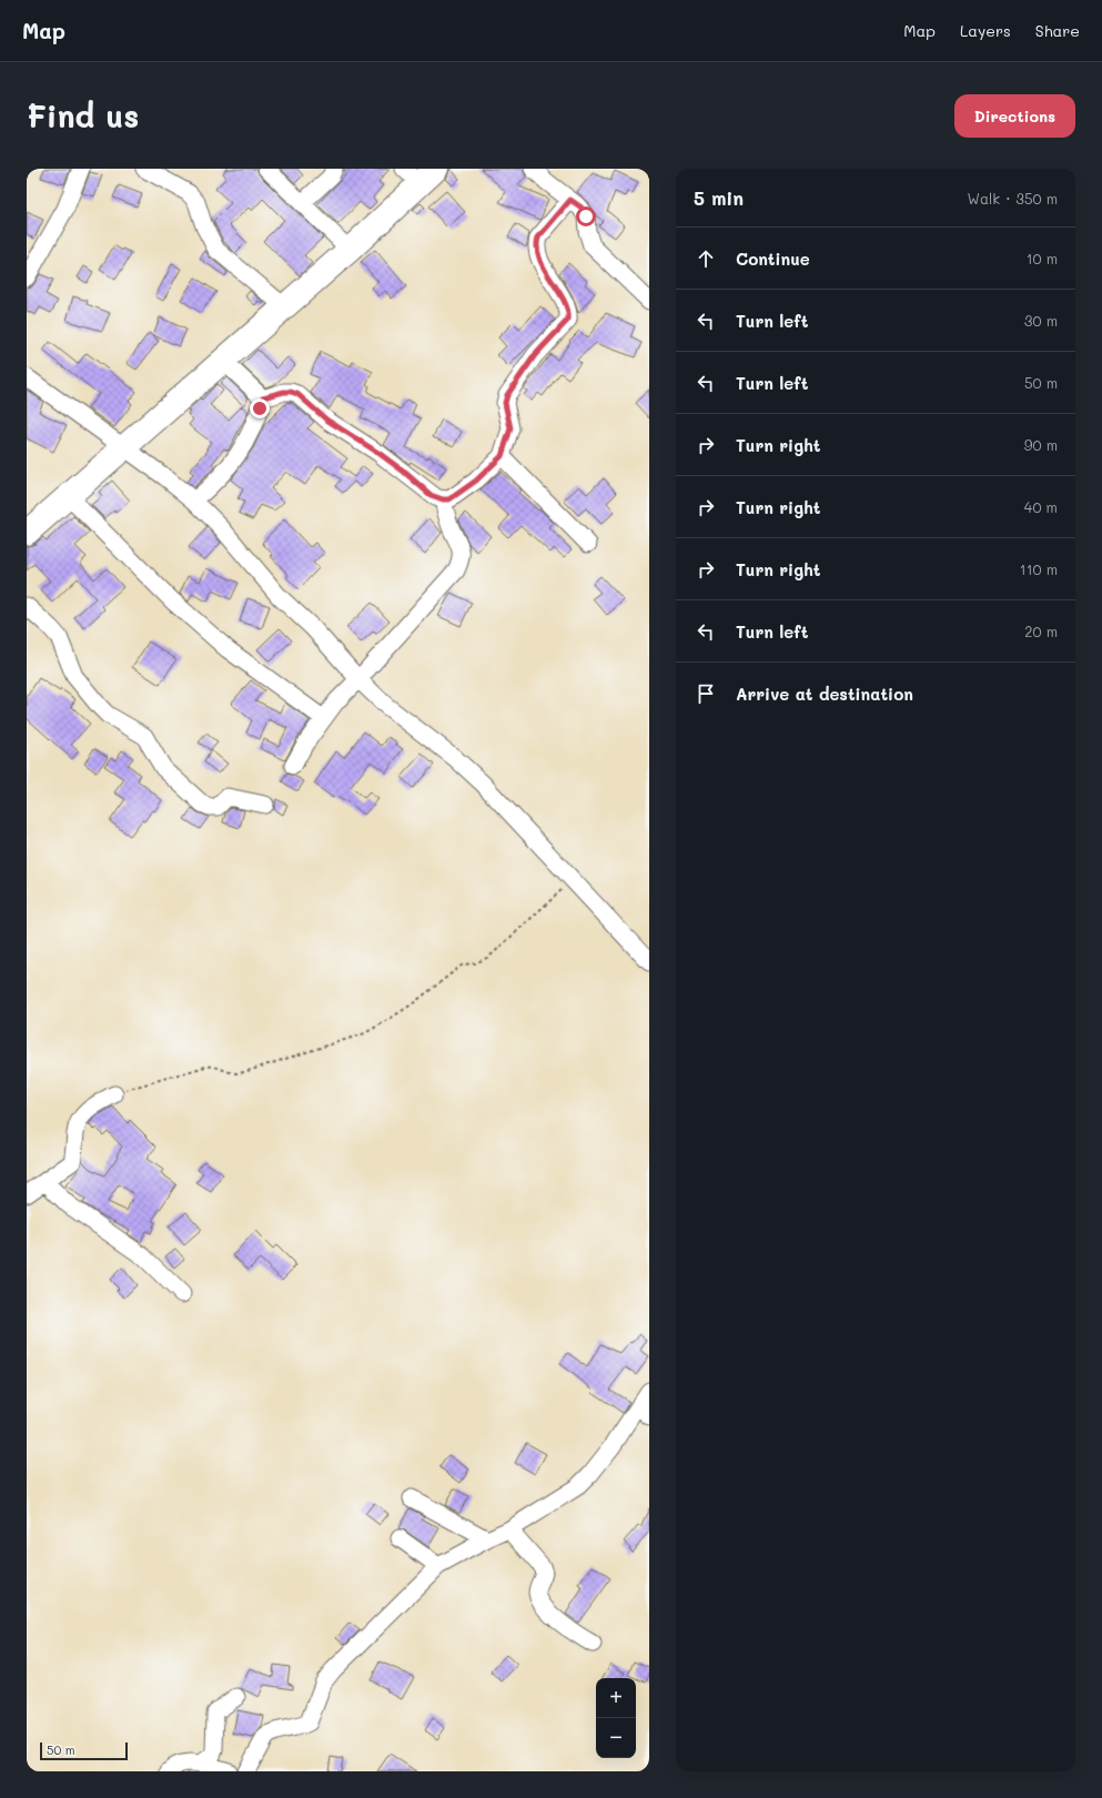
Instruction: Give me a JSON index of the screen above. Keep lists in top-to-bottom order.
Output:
{
  "scale_bar": "50 m",
  "page": {
    "header": "Map",
    "nav": ["Map", "Layers", "Share"],
    "buttons": "Directions",
    "title": "Find us",
    "heading": ["5 min", "Walk · 350 m"],
    "list": [
      ["Continue", "10 m"],
      ["Turn left", "30 m"],
      ["Turn left", "50 m"],
      ["Turn right", "90 m"],
      ["Turn right", "40 m"],
      ["Turn right", "110 m"],
      ["Turn left", "20 m"],
      "Arrive at destination"
    ],
    "map_buttons": ["+", "−"],
    "scale": "50 m"
  }
}
